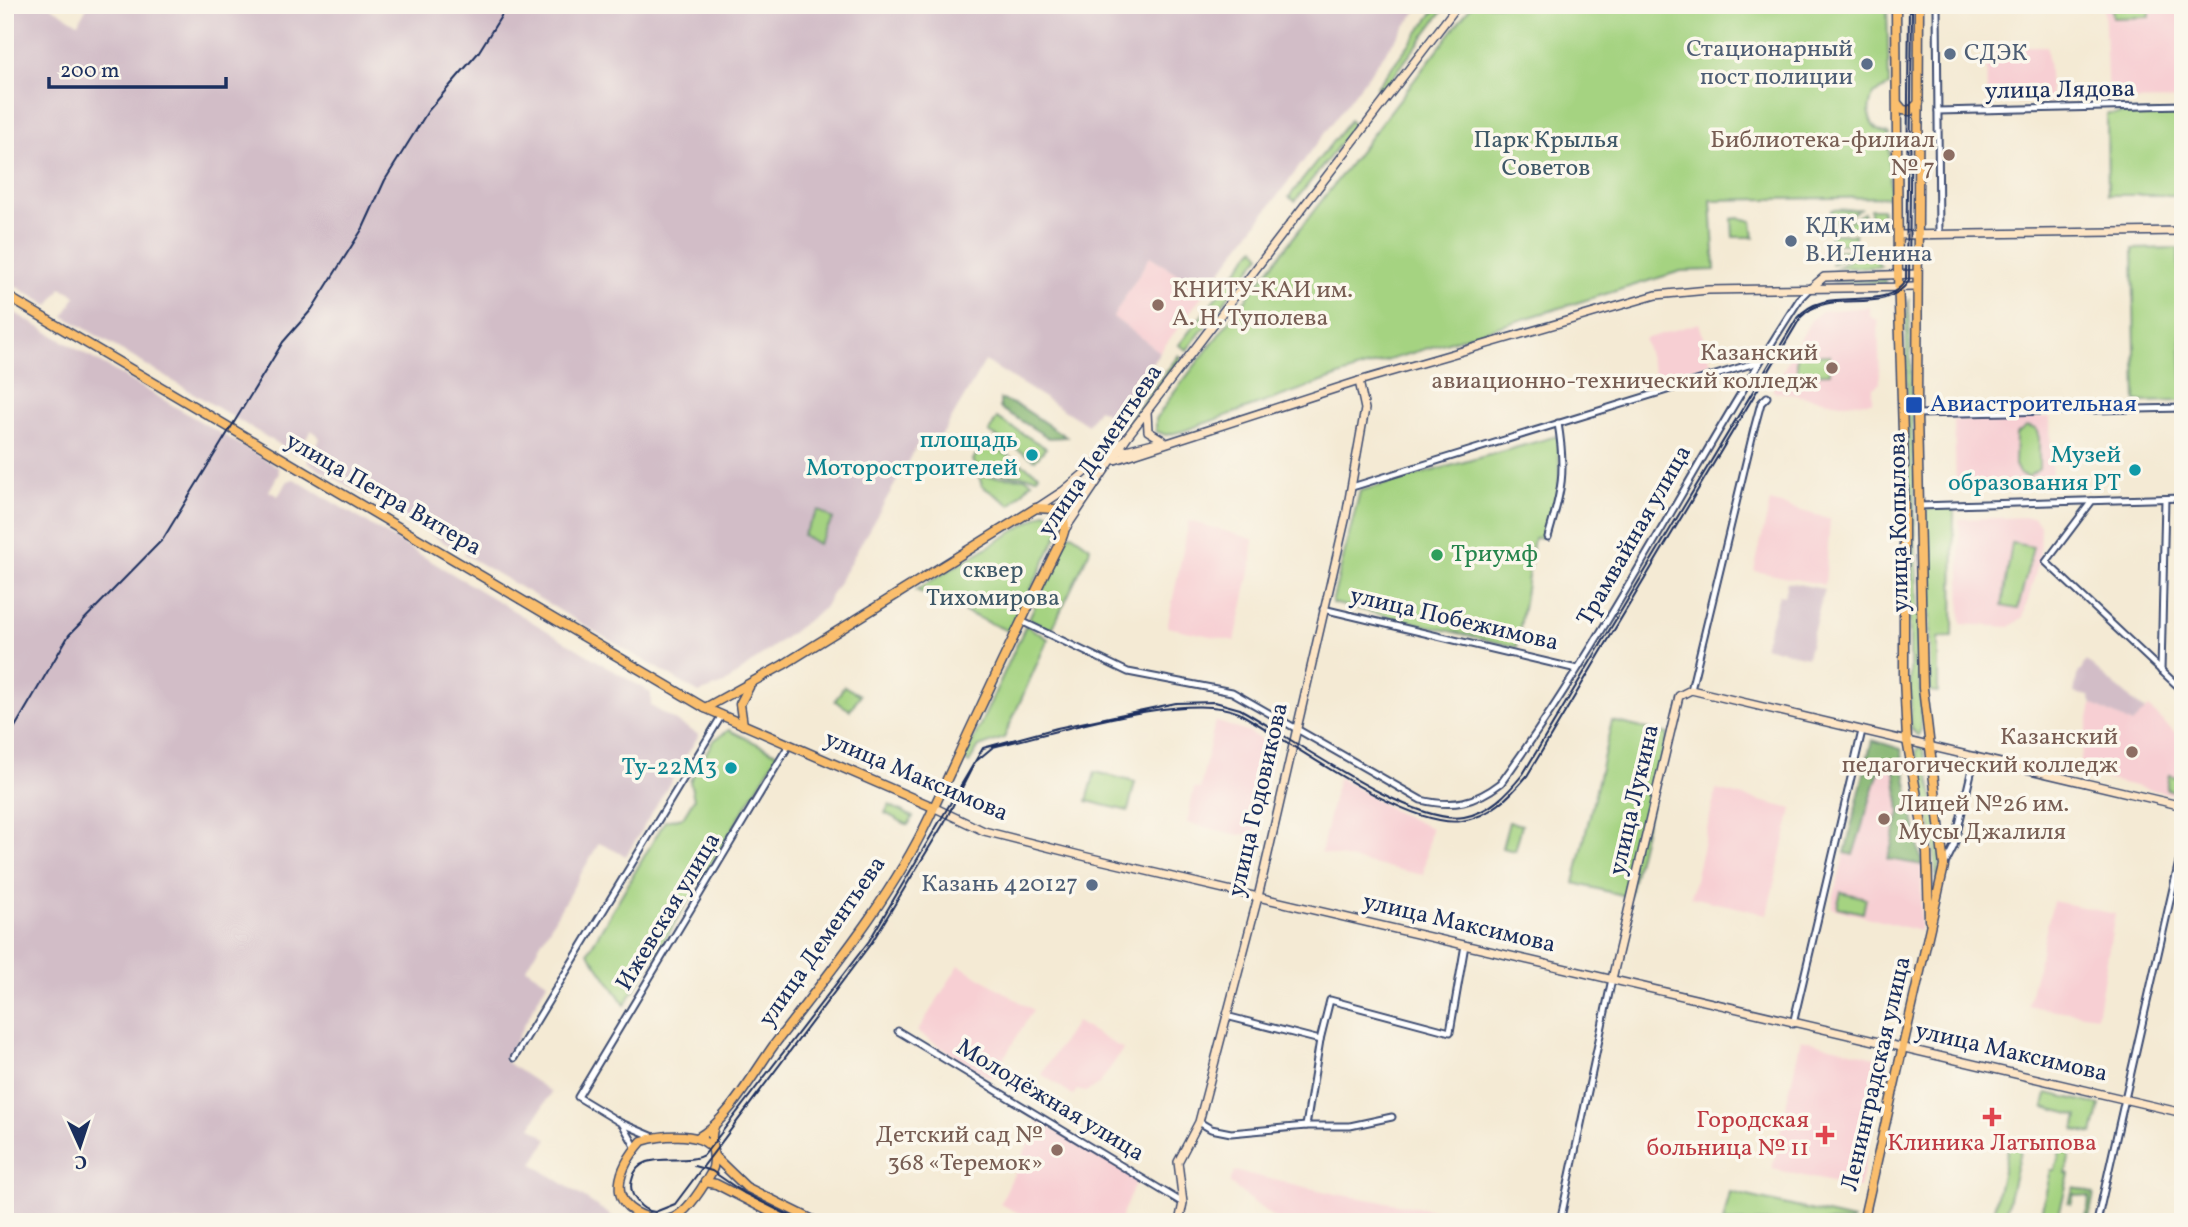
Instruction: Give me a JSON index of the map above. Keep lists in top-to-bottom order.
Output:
{
  "streets": {
    "main road": [
      "улица Дементьева",
      "улица Петра Витера",
      "улица Копылова",
      "улица Максимова",
      "Ленинградская улица"
    ],
    "street": [
      "улица Лядова",
      "Трамвайная улица",
      "улица Побежимова",
      "улица Годовикова",
      "улица Лукина",
      "Ижевская улица",
      "Молодёжная улица"
    ]
  },
  "crossings": [
    ["улица Дементьева", "Трамвайная улица"],
    ["улица Дементьева", "улица Максимова"],
    ["улица Петра Витера", "улица Максимова"],
    ["улица Копылова", "Ленинградская улица"],
    ["Трамвайная улица", "улица Побежимова"],
    ["Трамвайная улица", "улица Годовикова"],
    ["улица Побежимова", "улица Годовикова"],
    ["улица Максимова", "улица Годовикова"],
    ["улица Максимова", "улица Лукина"],
    ["улица Максимова", "Ижевская улица"],
    ["улица Максимова", "Ленинградская улица"],
    ["улица Годовикова", "Молодёжная улица"]
  ],
  "parks": ["Парк Крылья Советов", "сквер Тихомирова"],
  "places": {
    "other": [
      "СДЭК",
      "Стационарный пост полиции",
      "Библиотека-филиал № 7",
      "КДК им В.И.Ленина",
      "КНИТУ-КАИ им. А. Н. Туполева",
      "Казанский авиационно-технический колледж",
      "площадь Моторостроителей",
      "Музей образования РТ",
      "Триумф",
      "Казанский педагогический колледж",
      "Ту-22М3",
      "Лицей №26 им. Мусы Джалиля",
      "Казань 420127",
      "Детский сад № 368 «Теремок»"
    ],
    "transit": ["Авиастроительная"],
    "health": ["Клиника Латыпова", "Городская больница № 11"]
  },
  "scale_bar": "200 m",
  "north": "bottom"
}
